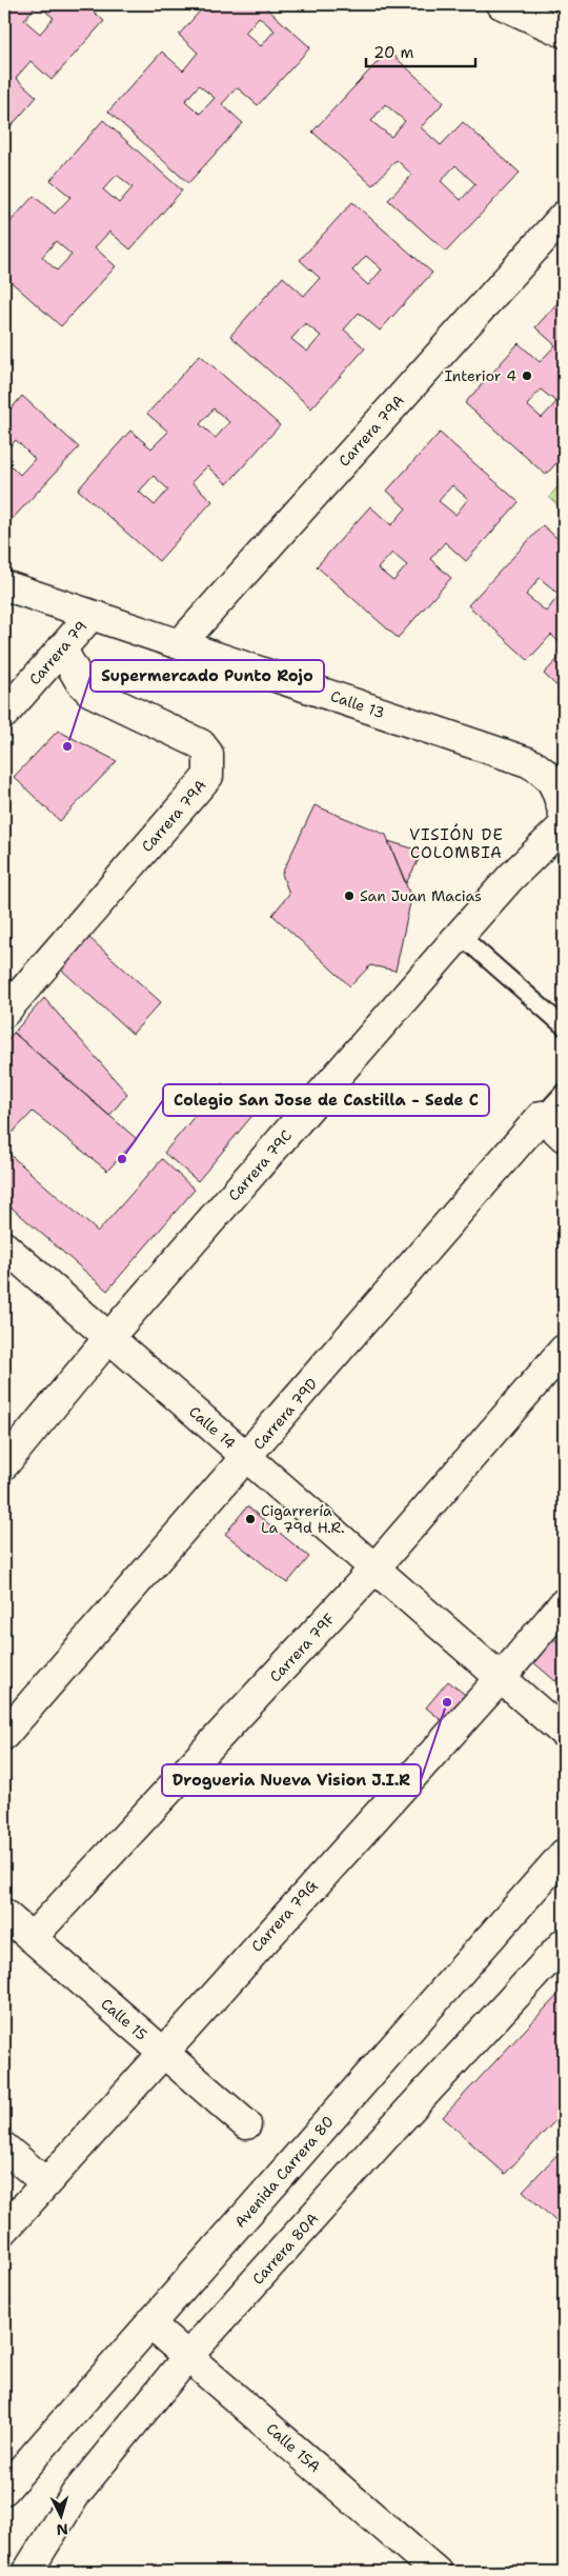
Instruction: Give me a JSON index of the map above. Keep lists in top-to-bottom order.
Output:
{
  "streets": {
    "street": [
      "Carrera 79A",
      "Carrera 79",
      "Calle 13",
      "Carrera 79C",
      "Carrera 79D",
      "Calle 14",
      "Carrera 79F",
      "Carrera 79G",
      "Calle 15",
      "Avenida Carrera 80",
      "Carrera 80A",
      "Calle 15A"
    ]
  },
  "crossings": [
    ["Carrera 79A", "Carrera 79"],
    ["Carrera 79A", "Calle 13"],
    ["Carrera 79", "Calle 13"],
    ["Carrera 79C", "Calle 14"],
    ["Carrera 79D", "Calle 14"],
    ["Calle 14", "Carrera 79F"],
    ["Calle 14", "Carrera 79G"],
    ["Carrera 79F", "Calle 15"],
    ["Carrera 79G", "Calle 15"],
    ["Avenida Carrera 80", "Calle 15A"],
    ["Carrera 80A", "Calle 15A"]
  ],
  "districts": ["VISIÓN DE COLOMBIA"],
  "places": [
    "Interior 4",
    "Supermercado Punto Rojo",
    "San Juan Macias",
    "Colegio San Jose de Castilla - Sede C",
    "Cigarrería La 79d H.R.",
    "Drogueria Nueva Vision J.I.R"
  ],
  "scale_bar": "20 m",
  "north": "bottom"
}
